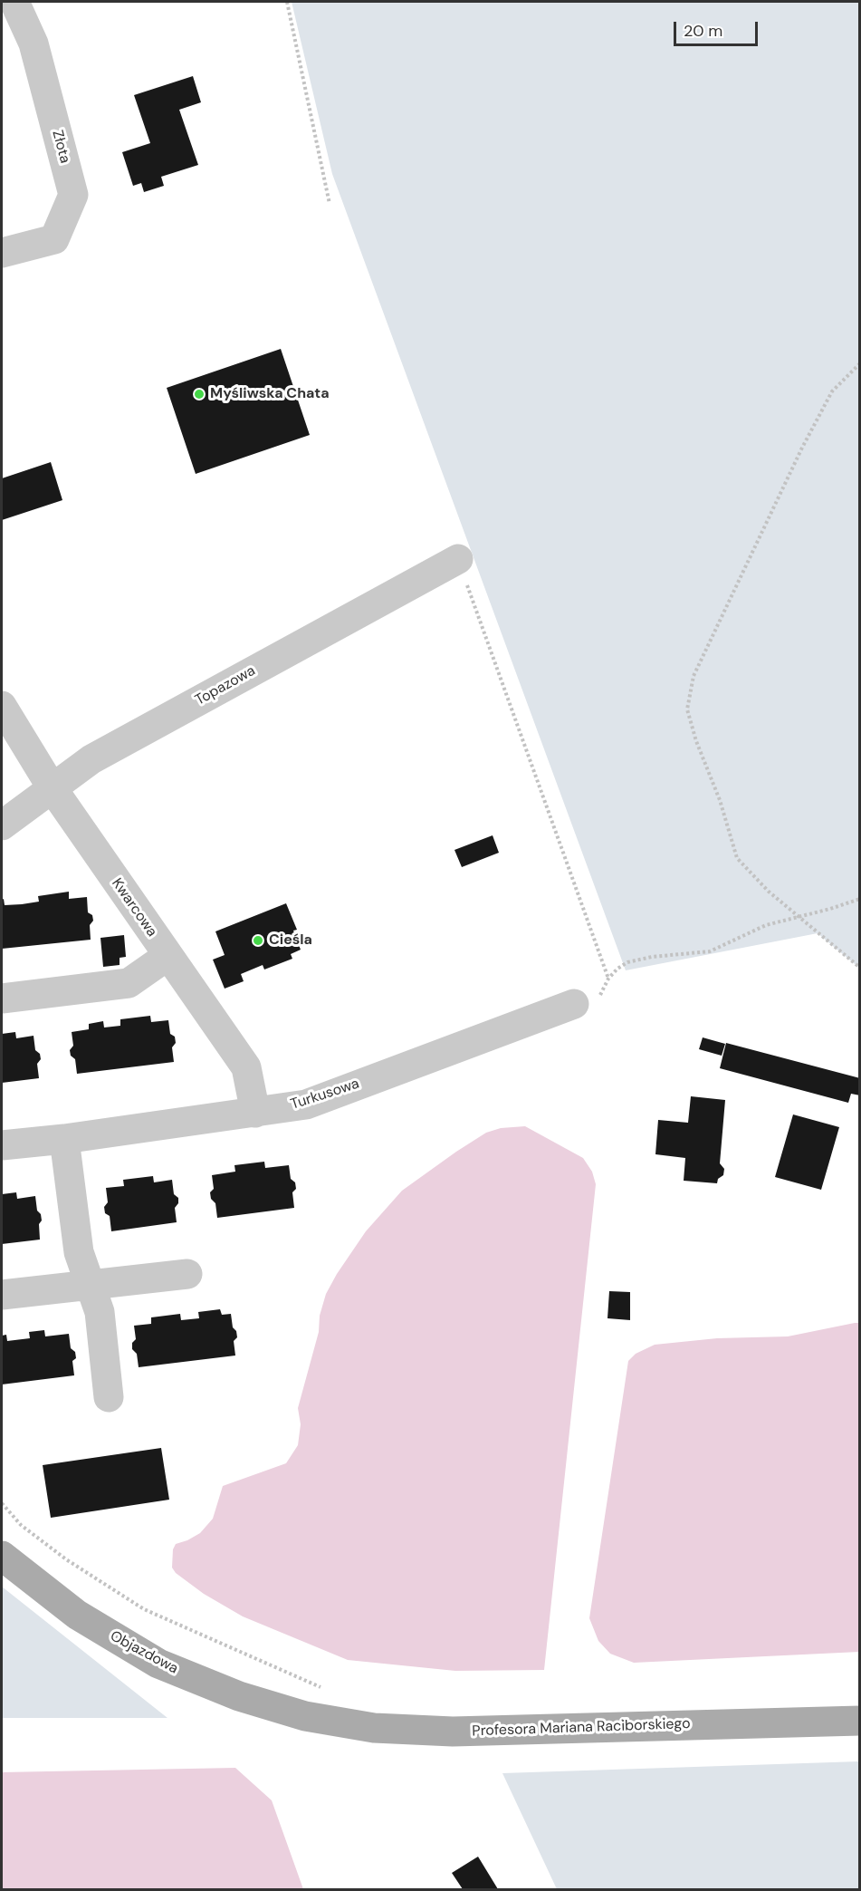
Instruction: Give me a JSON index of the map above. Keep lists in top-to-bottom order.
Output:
{
  "streets": {
    "main road": ["Objazdowa", "Profesora Mariana Raciborskiego"],
    "street": [
      "Złota",
      "Topazowa",
      "Kwarcowa",
      "Turkusowa"
    ]
  },
  "crossings": [
    ["Topazowa", "Kwarcowa"],
    ["Kwarcowa", "Turkusowa"],
    ["Objazdowa", "Profesora Mariana Raciborskiego"]
  ],
  "places": ["Myśliwska Chata", "Cieśla"],
  "scale_bar": "20 m"
}
